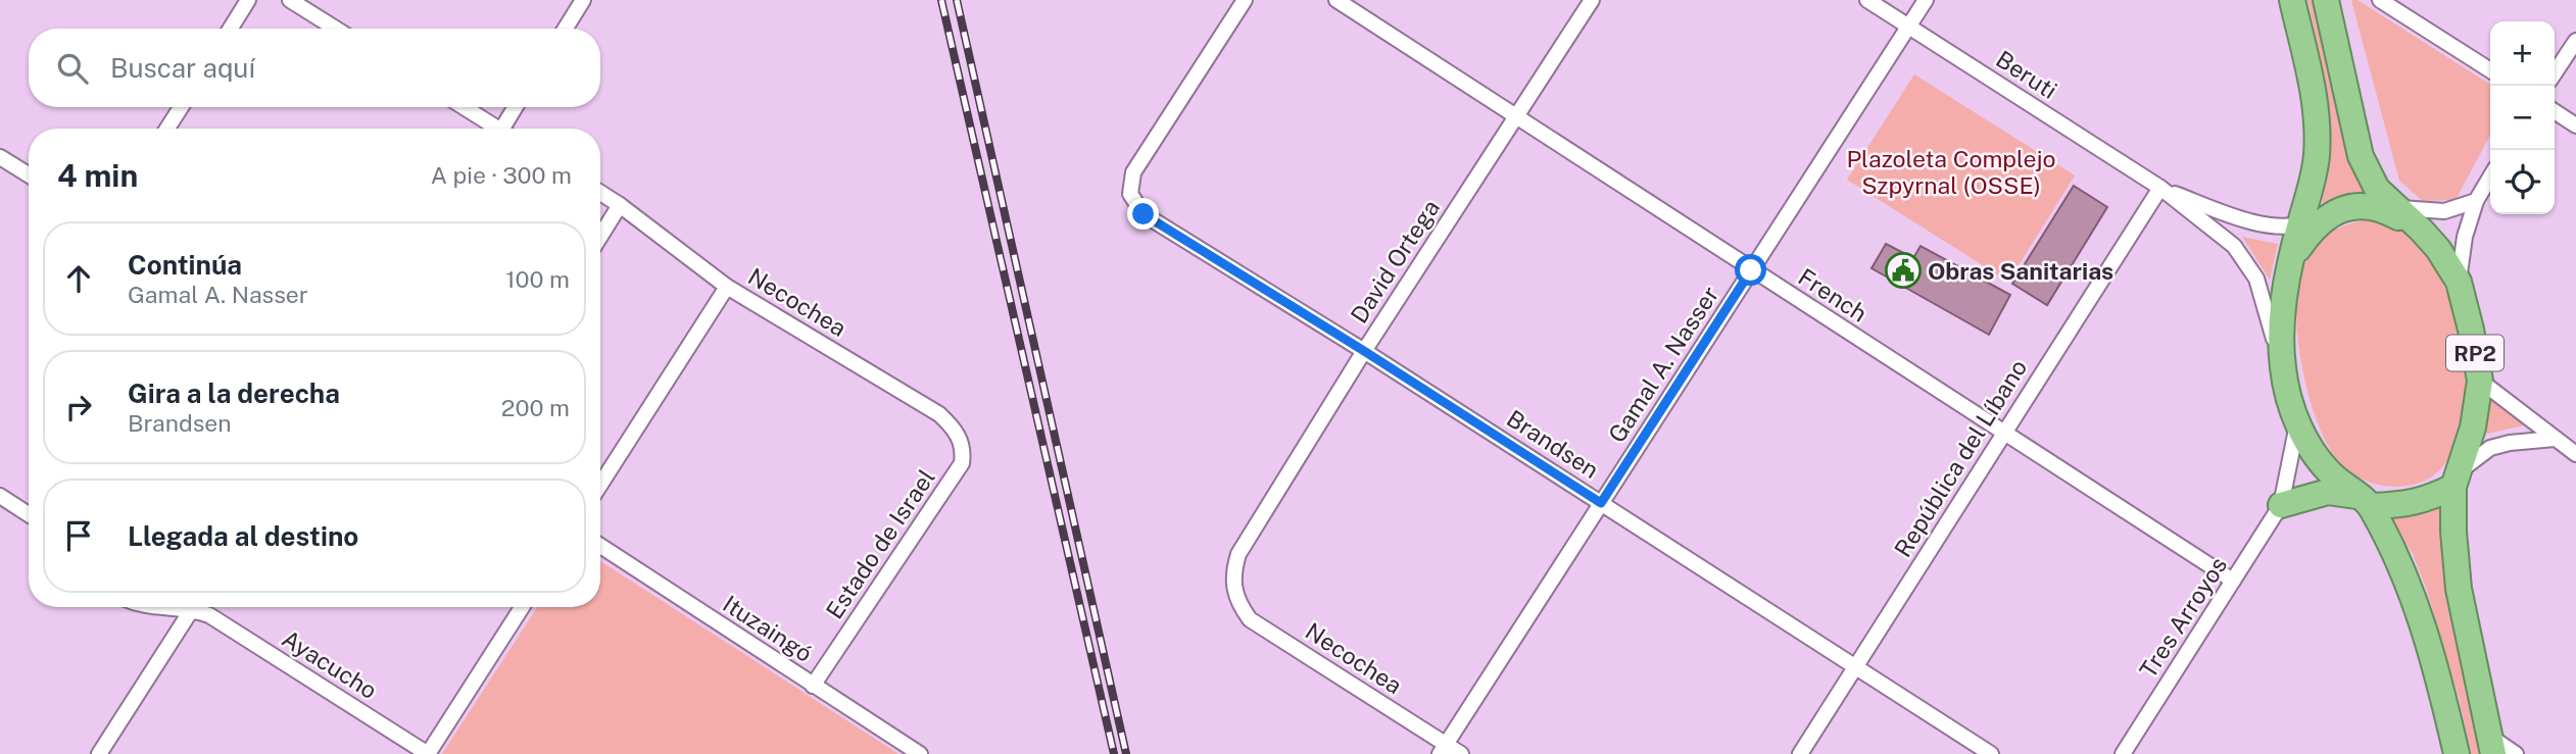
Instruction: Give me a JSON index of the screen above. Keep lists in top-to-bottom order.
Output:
{
  "streets": {
    "highway": ["RP2"],
    "street": [
      "Beruti",
      "David Ortega",
      "French",
      "Necochea",
      "Gamal A. Nasser",
      "Brandsen",
      "República del Líbano",
      "Estado de Israel",
      "Tres Arroyos",
      "Ituzaingó",
      "Ayacucho"
    ]
  },
  "crossings": [
    ["Beruti", "RP2"],
    ["Beruti", "Gamal A. Nasser"],
    ["Beruti", "República del Líbano"],
    ["David Ortega", "French"],
    ["David Ortega", "Necochea"],
    ["David Ortega", "Brandsen"],
    ["French", "Gamal A. Nasser"],
    ["French", "República del Líbano"],
    ["French", "Tres Arroyos"],
    ["Necochea", "Gamal A. Nasser"],
    ["Necochea", "Estado de Israel"],
    ["Gamal A. Nasser", "Brandsen"],
    ["Brandsen", "República del Líbano"],
    ["Estado de Israel", "Ituzaingó"]
  ],
  "parks": ["Plazoleta Complejo Szpyrnal (OSSE)"],
  "places": {
    "public building": ["Obras Sanitarias"]
  },
  "page": {
    "map_buttons": ["+", "−"],
    "search": "Buscar aquí",
    "heading": ["4 min", "A pie · 300 m"],
    "list": [
      ["Continúa", "Gamal A. Nasser", "100 m"],
      ["Gira a la derecha", "Brandsen", "200 m"],
      "Llegada al destino"
    ]
  }
}
